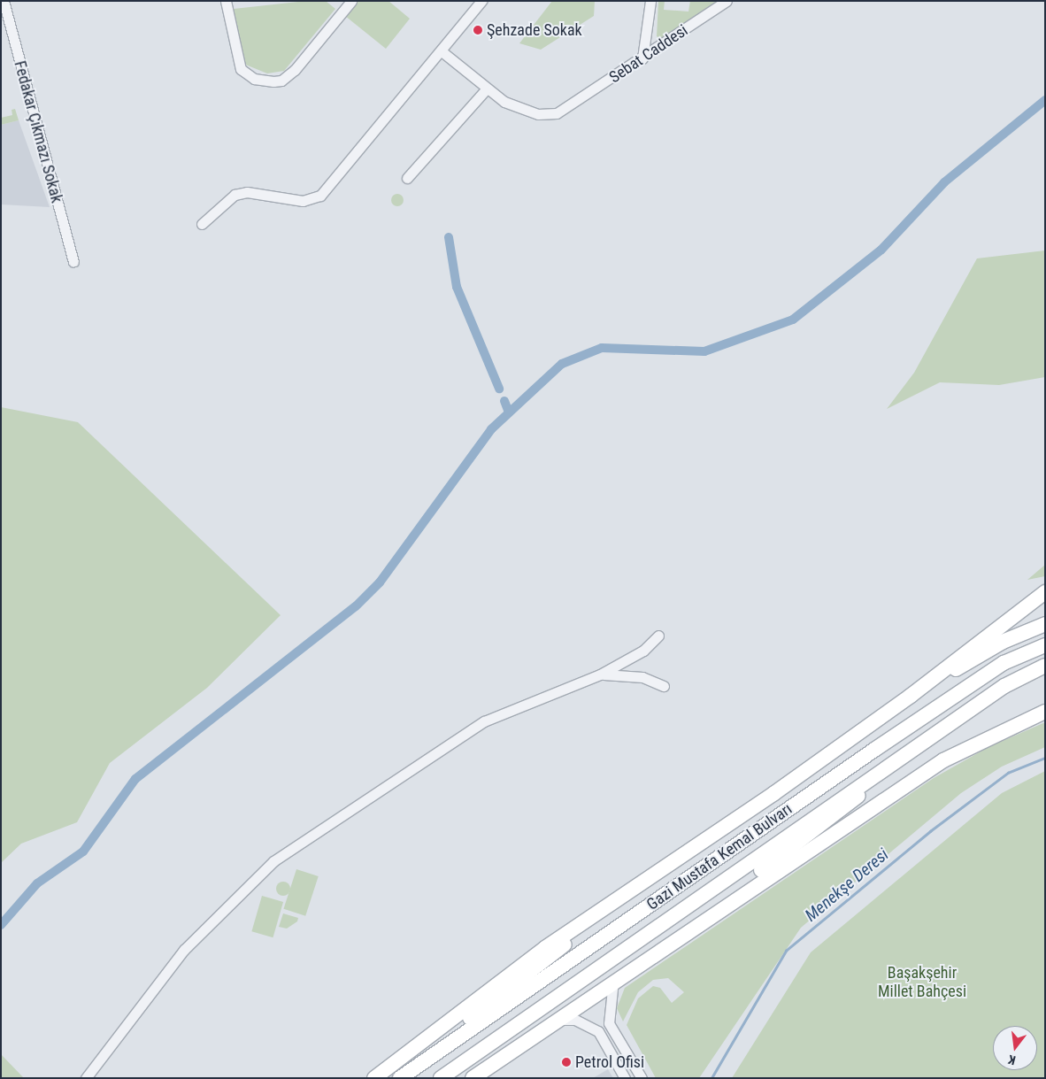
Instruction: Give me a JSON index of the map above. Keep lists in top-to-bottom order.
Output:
{
  "streets": {
    "highway": ["Gazi Mustafa Kemal Bulvarı"],
    "street": ["Sebat Caddesi", "Fedakar Çıkmazı Sokak"]
  },
  "water": ["Menekşe Deresi"],
  "parks": ["Başakşehir Millet Bahçesi"],
  "places": ["Şehzade Sokak", "Petrol Ofisi"],
  "north": "bottom"
}
